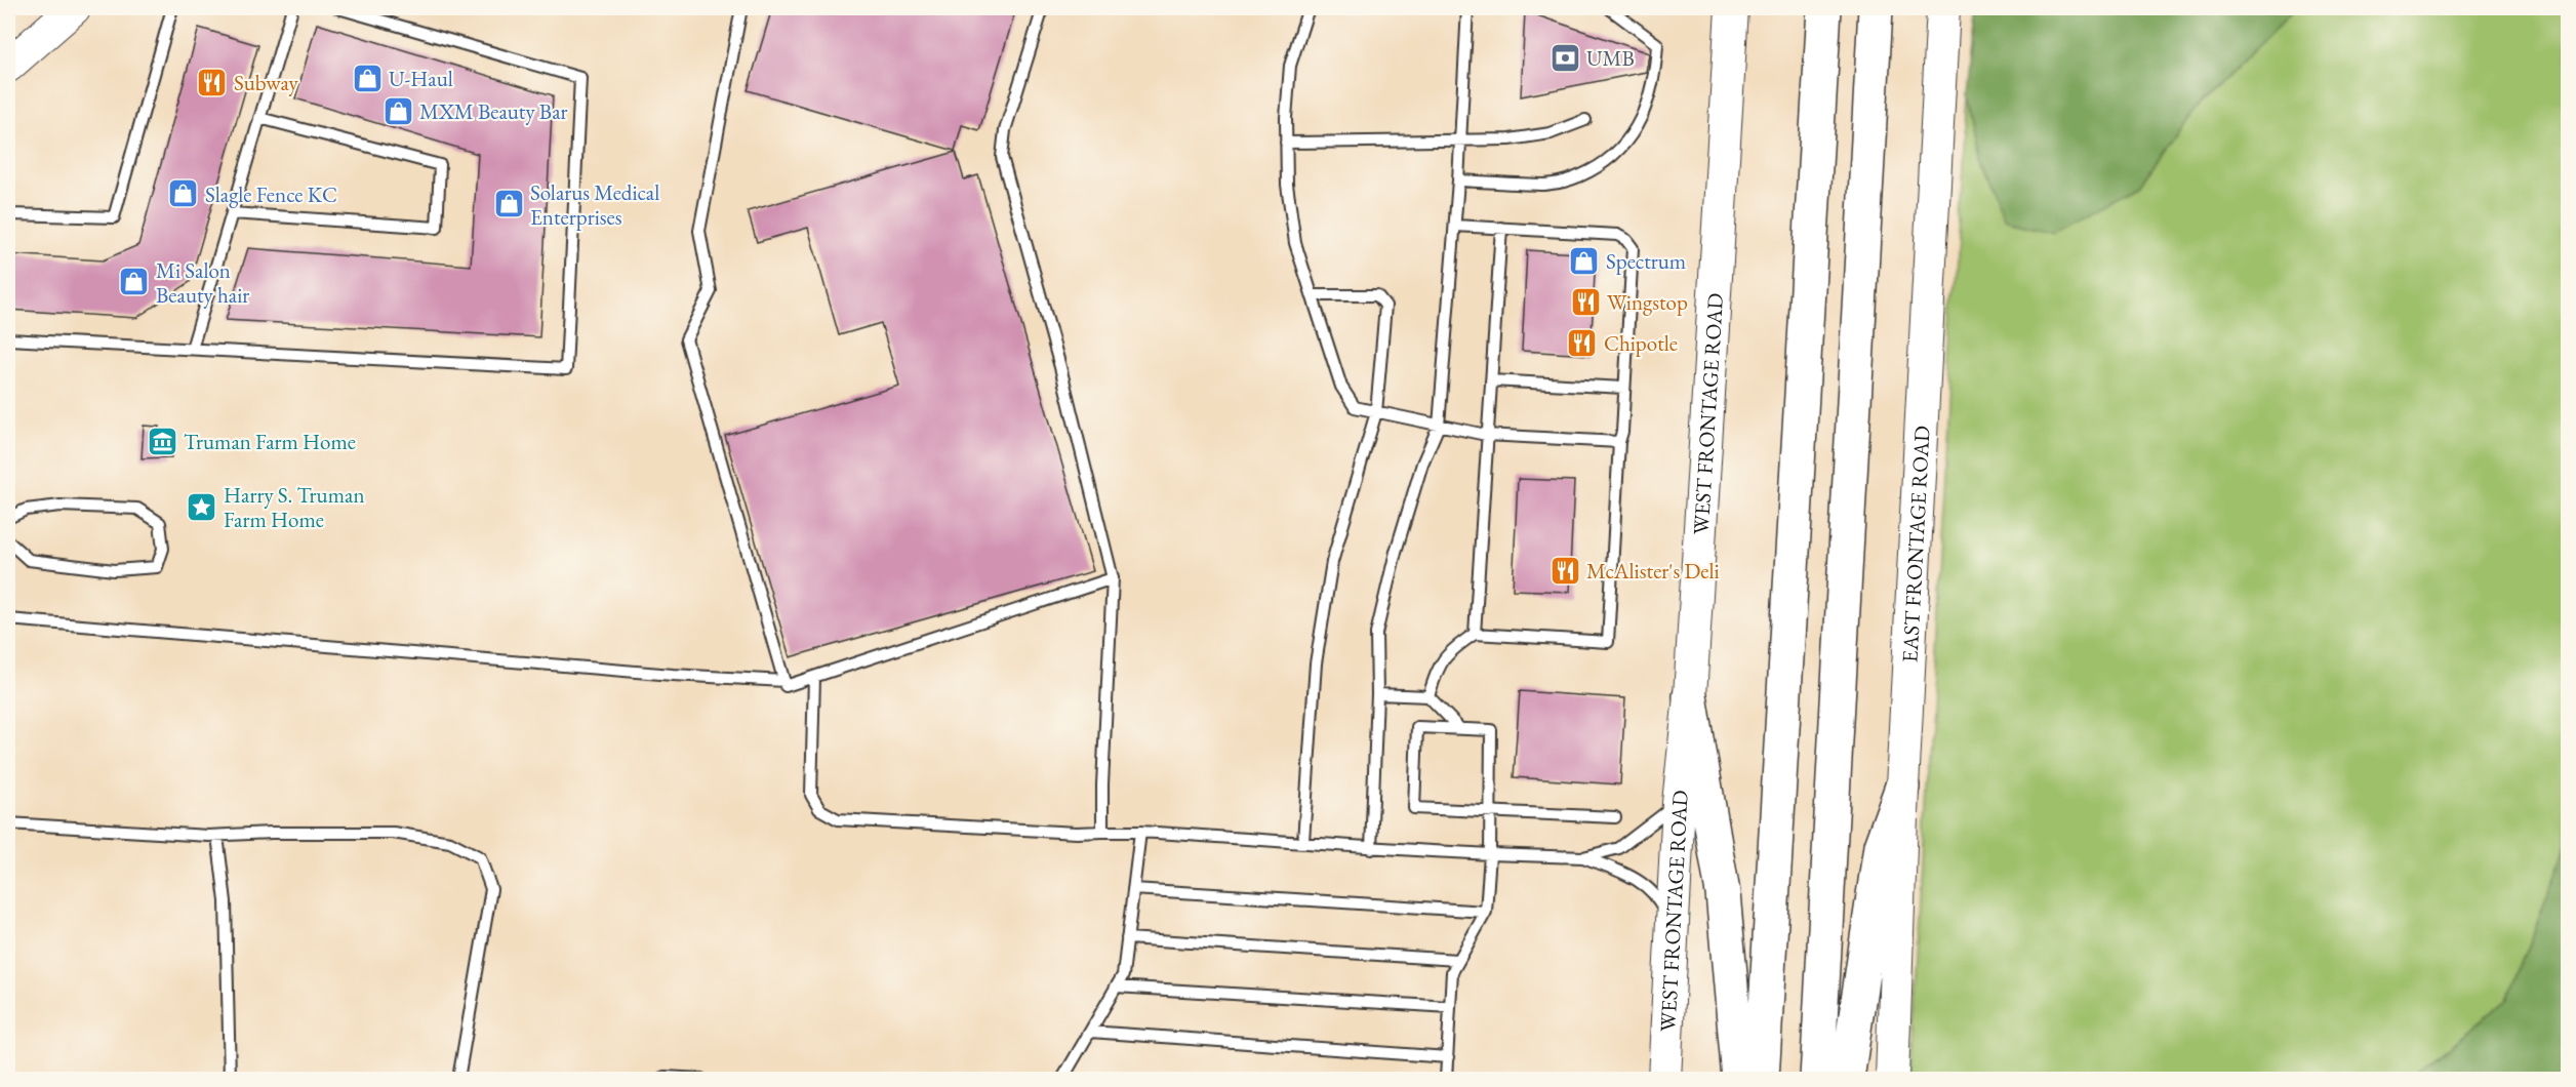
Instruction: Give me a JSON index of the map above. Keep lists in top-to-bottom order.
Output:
{
  "streets": {
    "street": ["WEST FRONTAGE ROAD", "EAST FRONTAGE ROAD"]
  },
  "places": {
    "bank": ["UMB"],
    "shop": [
      "U-Haul",
      "MXM Beauty Bar",
      "Slagle Fence KC",
      "Solarus Medical Enterprises",
      "Spectrum",
      "Mi Salon Beauty hair"
    ],
    "restaurant": [
      "Subway",
      "Wingstop",
      "Chipotle",
      "McAlister's Deli"
    ],
    "museum": ["Truman Farm Home"],
    "place": ["Harry S. Truman Farm Home"]
  }
}
